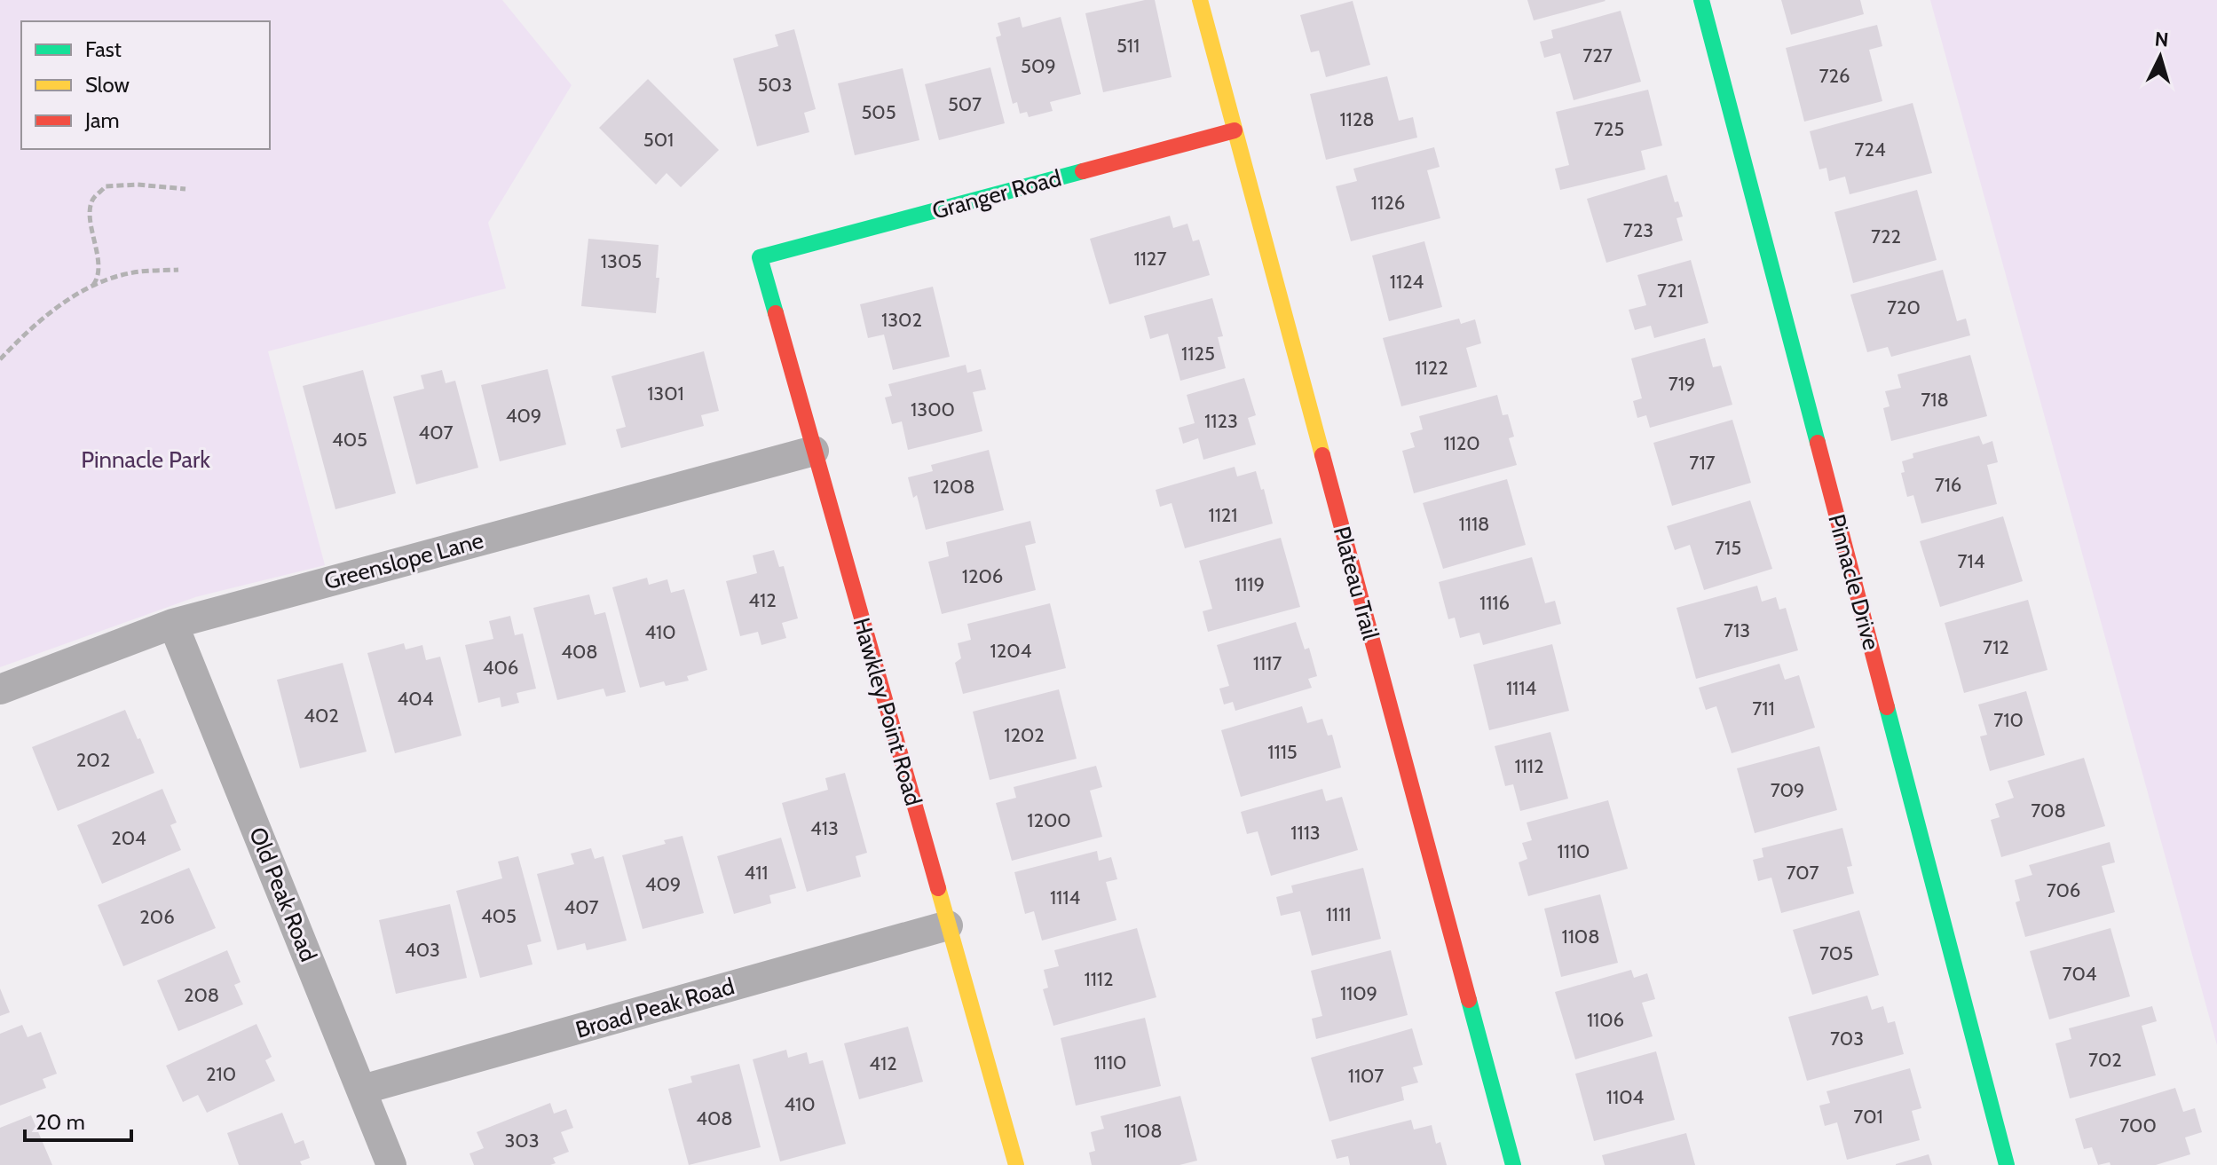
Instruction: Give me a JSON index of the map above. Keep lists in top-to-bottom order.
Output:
{
  "streets": {
    "street": [
      "Granger Road",
      "Greenslope Lane",
      "Pinnacle Drive",
      "Plateau Trail",
      "Hawkley Point Road",
      "Old Peak Road",
      "Broad Peak Road"
    ]
  },
  "crossings": [
    ["Granger Road", "Plateau Trail"],
    ["Granger Road", "Hawkley Point Road"],
    ["Greenslope Lane", "Hawkley Point Road"],
    ["Greenslope Lane", "Old Peak Road"],
    ["Hawkley Point Road", "Broad Peak Road"],
    ["Old Peak Road", "Broad Peak Road"]
  ],
  "parks": ["Pinnacle Park"],
  "house_numbers": [
    "511",
    "727",
    "509",
    "726",
    "503",
    "507",
    "505",
    "1128",
    "725",
    "501",
    "724",
    "1126",
    "723",
    "722",
    "1127",
    "1305",
    "1124",
    "721",
    "720",
    "1302",
    "1125",
    "1122",
    "719",
    "1301",
    "718",
    "1300",
    "409",
    "1123",
    "407",
    "405",
    "1120",
    "717",
    "716",
    "1208",
    "1121",
    "1118",
    "715",
    "714",
    "1206",
    "1119",
    "412",
    "1116",
    "713",
    "410",
    "712",
    "1204",
    "408",
    "1117",
    "406",
    "1114",
    "404",
    "711",
    "402",
    "710",
    "1202",
    "1115",
    "202",
    "1112",
    "709",
    "708",
    "1200",
    "413",
    "1113",
    "204",
    "1110",
    "411",
    "707",
    "409",
    "706",
    "1114",
    "407",
    "1111",
    "405",
    "206",
    "1108",
    "403",
    "705",
    "704",
    "1112",
    "1109",
    "208",
    "1106",
    "703",
    "702",
    "1110",
    "412",
    "210",
    "1107",
    "1104",
    "410",
    "701",
    "408",
    "700",
    "1108",
    "303"
  ],
  "legend": ["Fast", "Slow", "Jam"],
  "scale_bar": "20 m",
  "north": "top"
}
